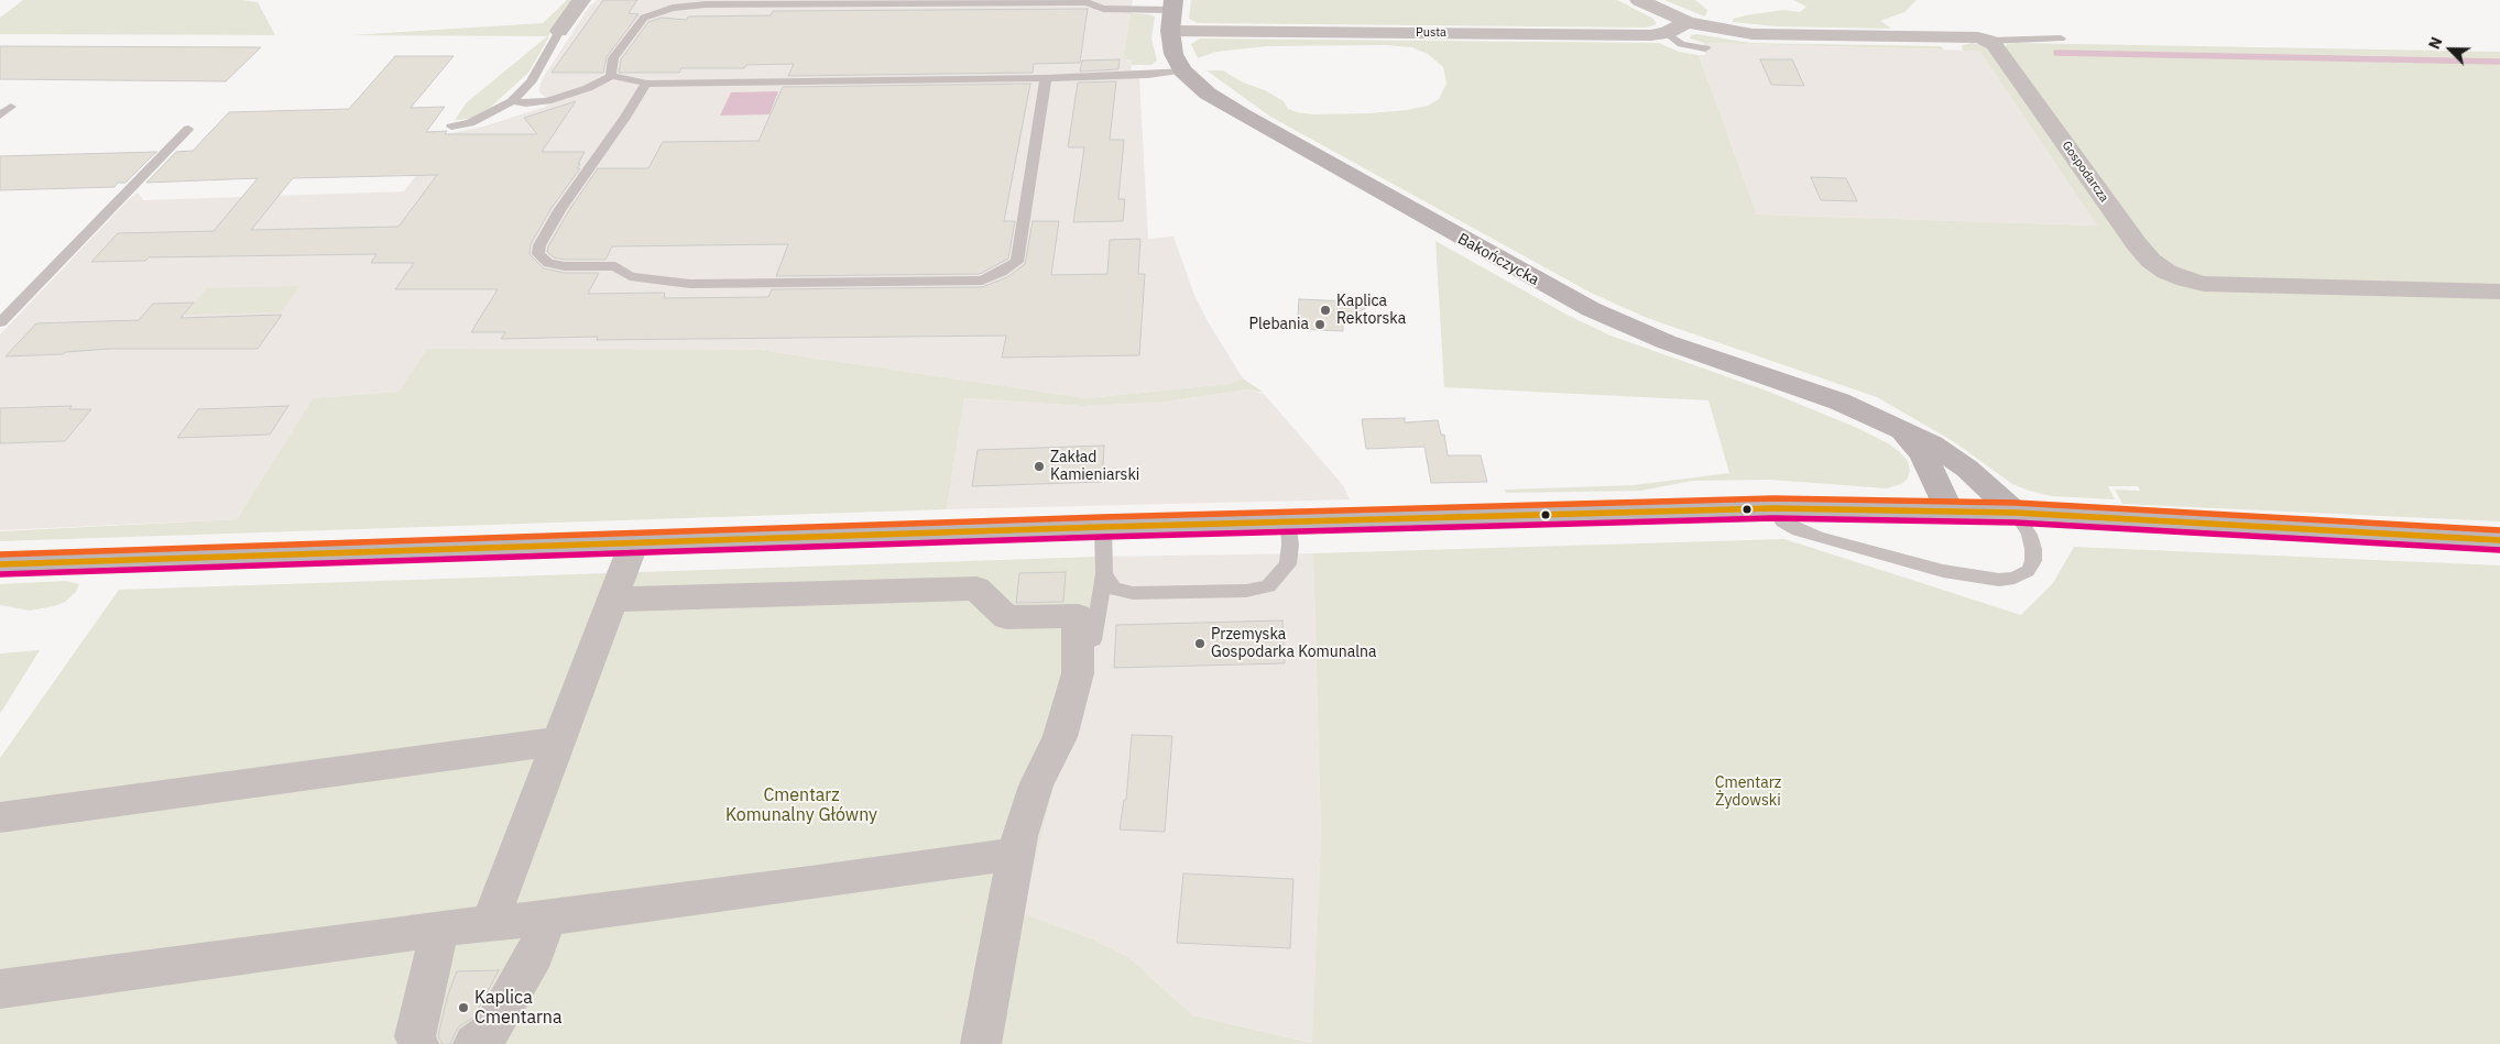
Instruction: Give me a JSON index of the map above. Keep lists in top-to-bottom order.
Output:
{
  "streets": {
    "street": ["Pusta", "Gospodarcza", "Bakończycka"]
  },
  "crossings": [
    ["Pusta", "Bakończycka"]
  ],
  "parks": ["Cmentarz Żydowski", "Cmentarz Komunalny Główny"],
  "places": [
    "Kaplica Rektorska",
    "Plebania",
    "Zakład Kamieniarski",
    "Przemyska Gospodarka Komunalna",
    "Kaplica Cmentarna"
  ],
  "north": "top left"
}
